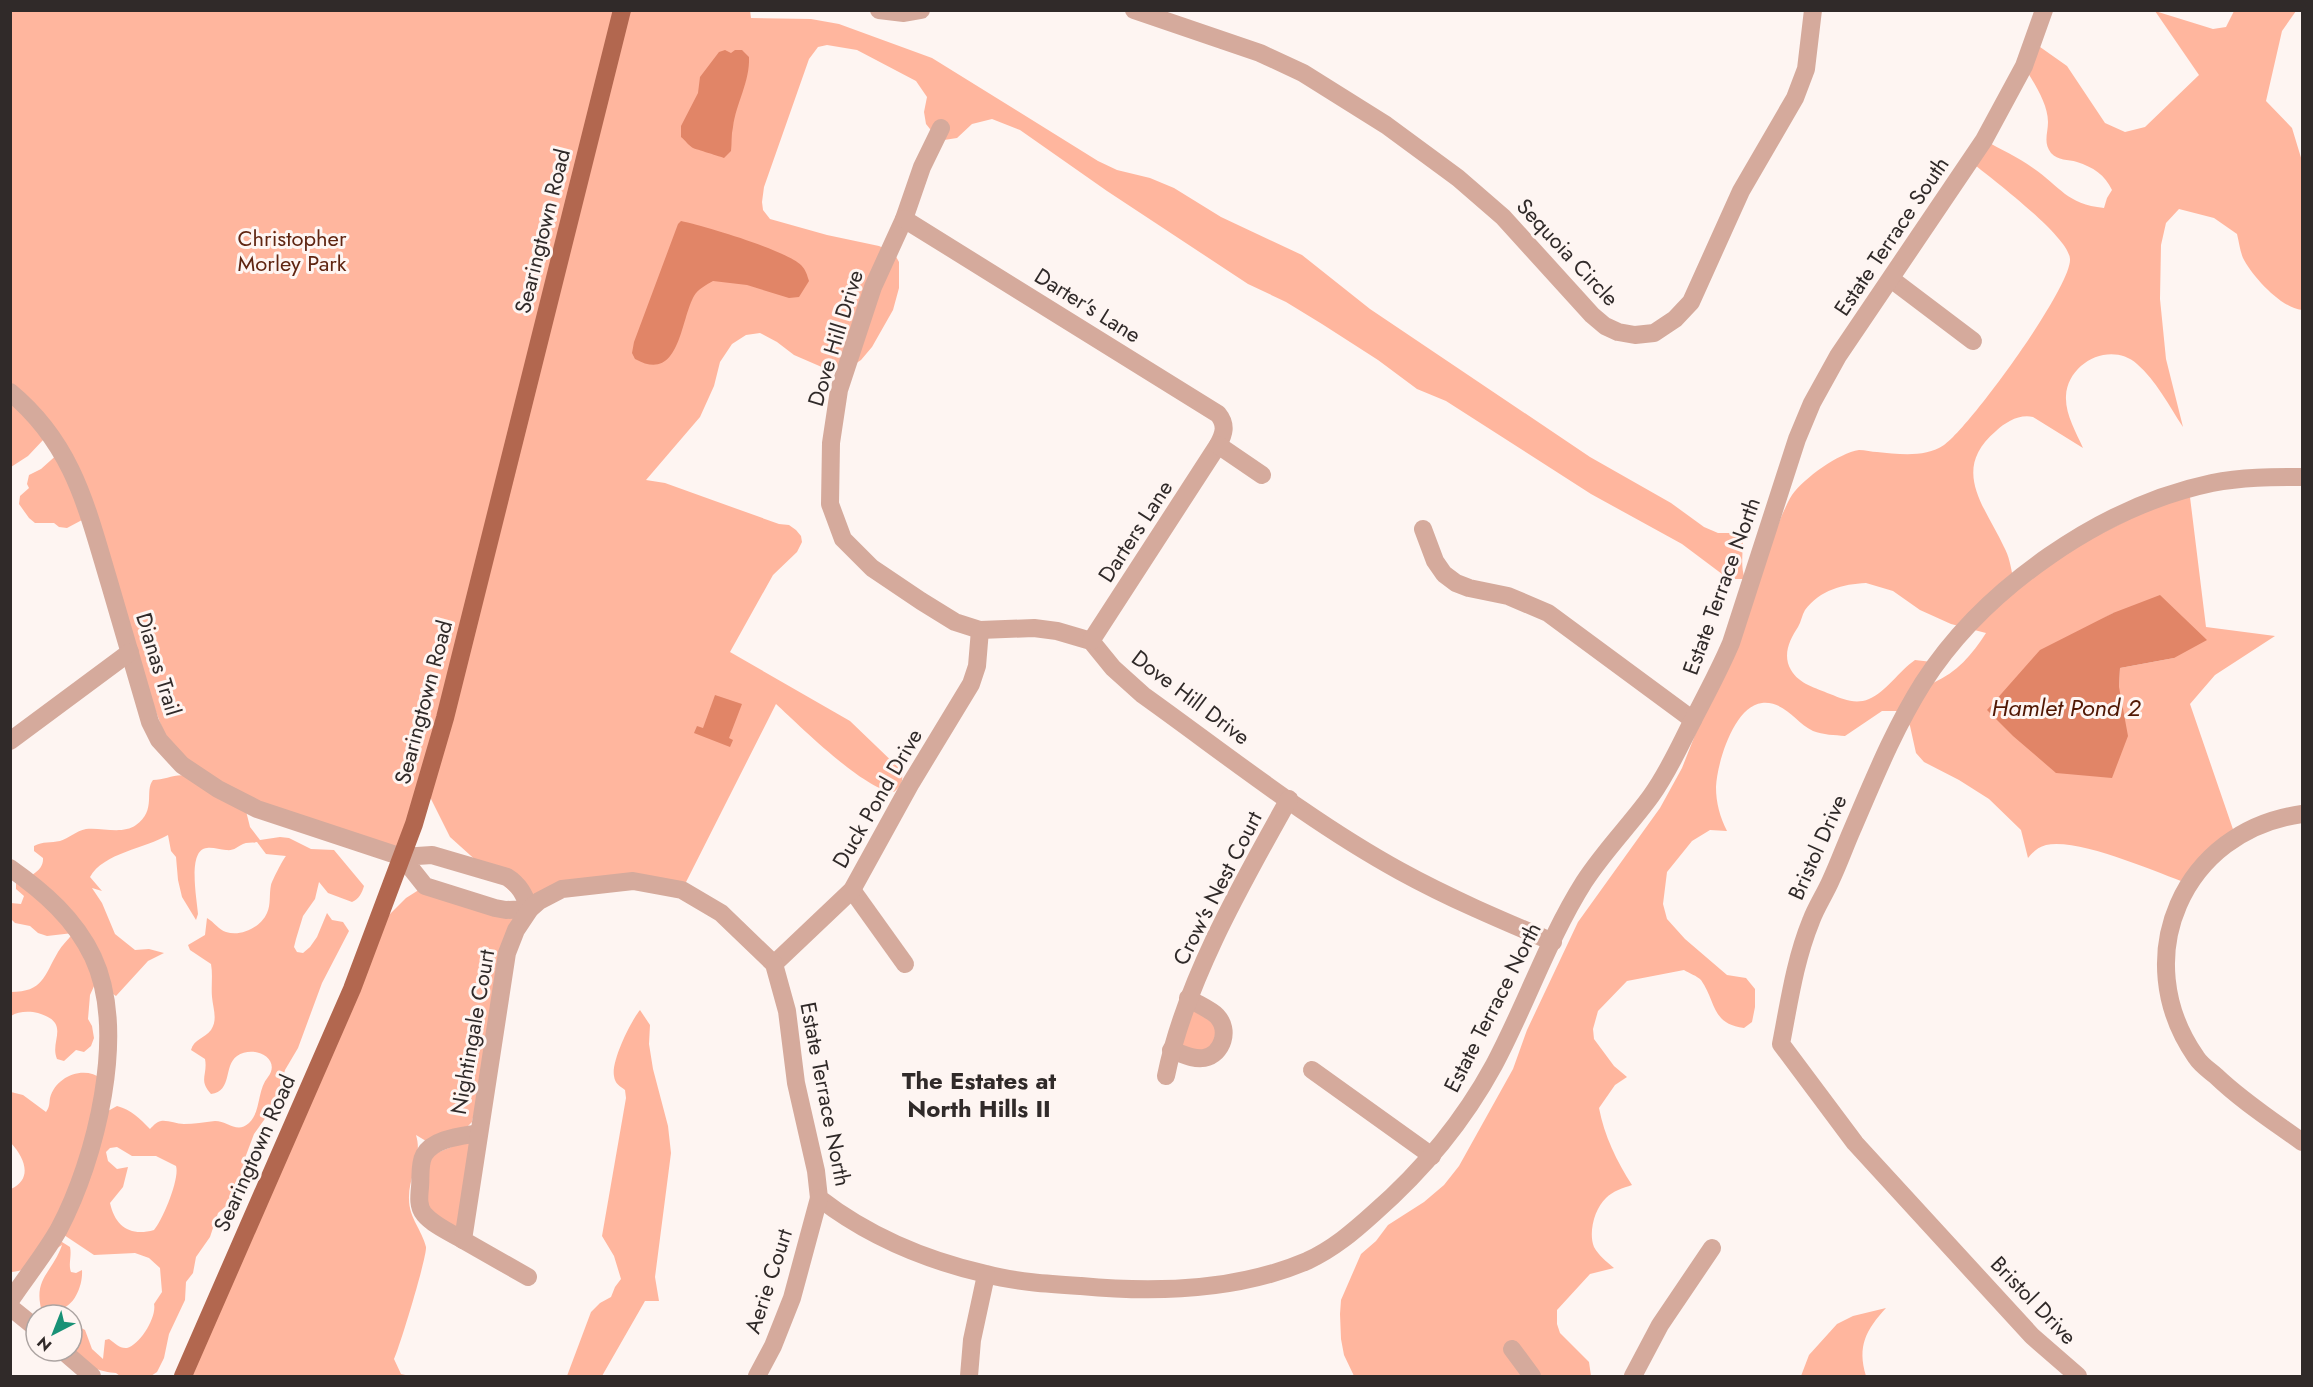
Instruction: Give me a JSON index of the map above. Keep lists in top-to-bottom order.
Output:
{
  "streets": {
    "main road": ["Searingtown Road"],
    "street": [
      "Estate Terrace South",
      "Sequoia Circle",
      "Darter's Lane",
      "Dove Hill Drive",
      "Darters Lane",
      "Estate Terrace North",
      "Dianas Trail",
      "Duck Pond Drive",
      "Bristol Drive",
      "Crow's Nest Court",
      "Nightingale Court",
      "Aerie Court"
    ]
  },
  "crossings": [
    ["Searingtown Road", "Dianas Trail"],
    ["Estate Terrace South", "Estate Terrace North"],
    ["Darter's Lane", "Dove Hill Drive"],
    ["Darter's Lane", "Darters Lane"],
    ["Dove Hill Drive", "Darters Lane"],
    ["Dove Hill Drive", "Estate Terrace North"],
    ["Dove Hill Drive", "Duck Pond Drive"],
    ["Dove Hill Drive", "Crow's Nest Court"],
    ["Estate Terrace North", "Duck Pond Drive"],
    ["Estate Terrace North", "Aerie Court"]
  ],
  "districts": ["The Estates at North Hills II"],
  "water": ["Hamlet Pond 2"],
  "parks": ["Christopher Morley Park"],
  "north": "bottom left"
}
